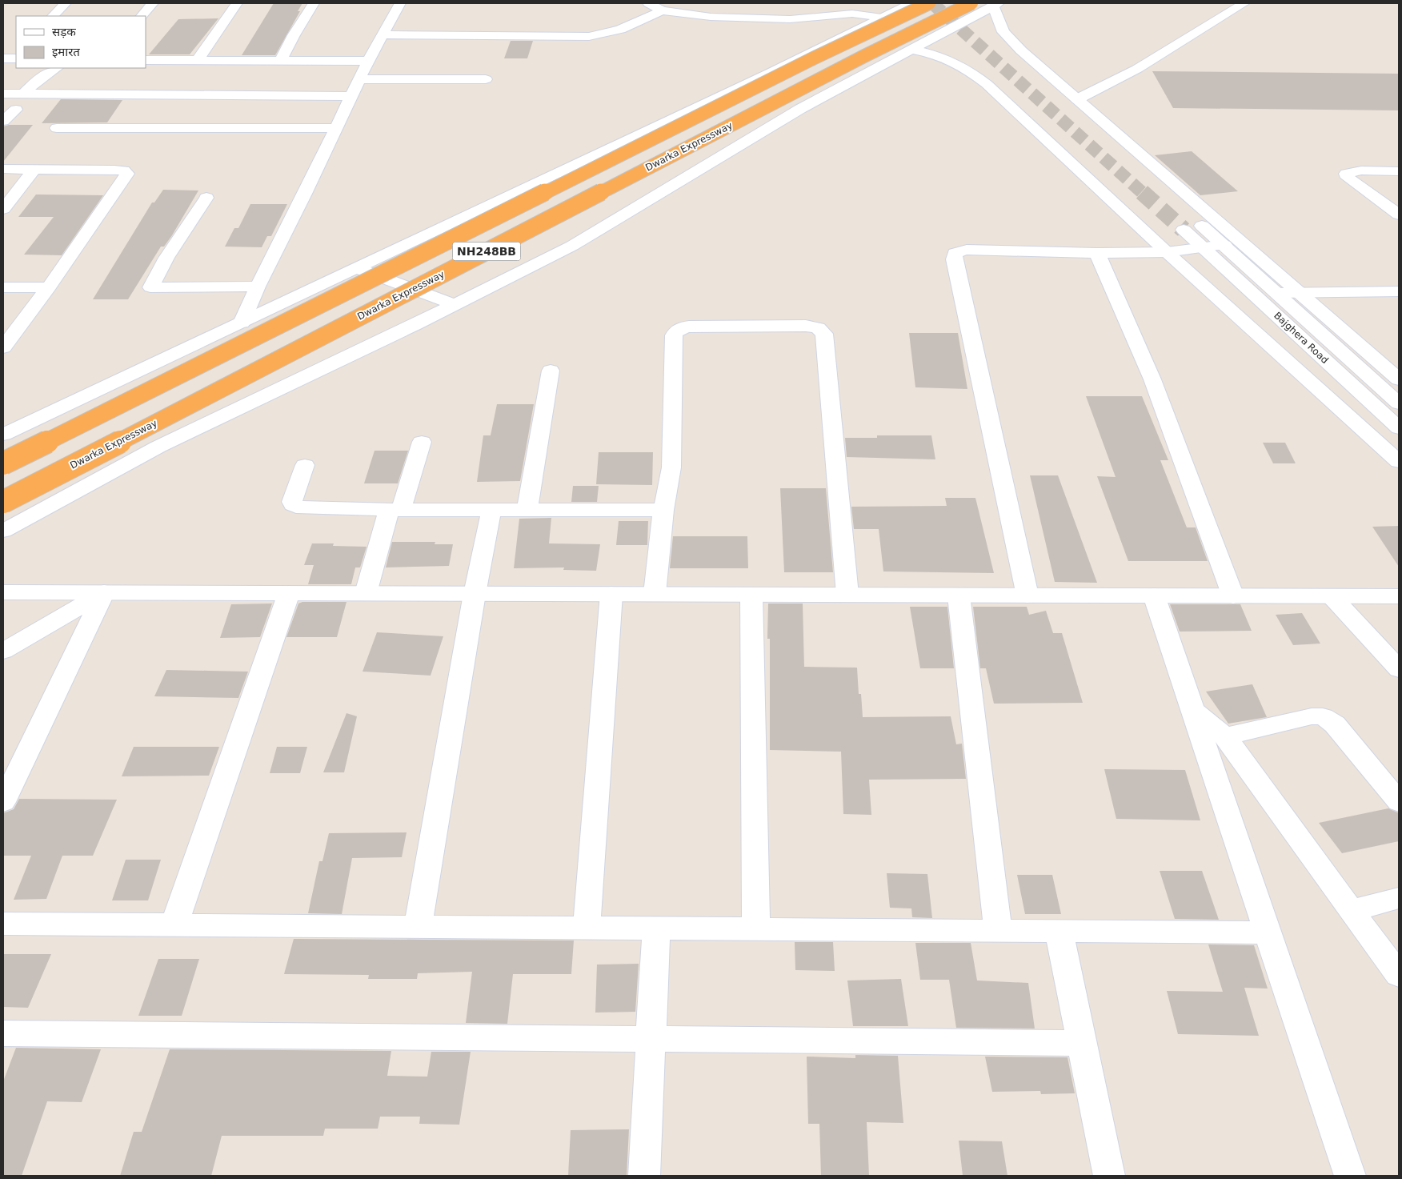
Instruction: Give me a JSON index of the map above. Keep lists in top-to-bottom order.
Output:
{
  "streets": {
    "highway": ["Dwarka Expressway", "NH248BB"],
    "street": ["Bajghera Road"]
  },
  "legend": ["सड़क", "इमारत"]
}
